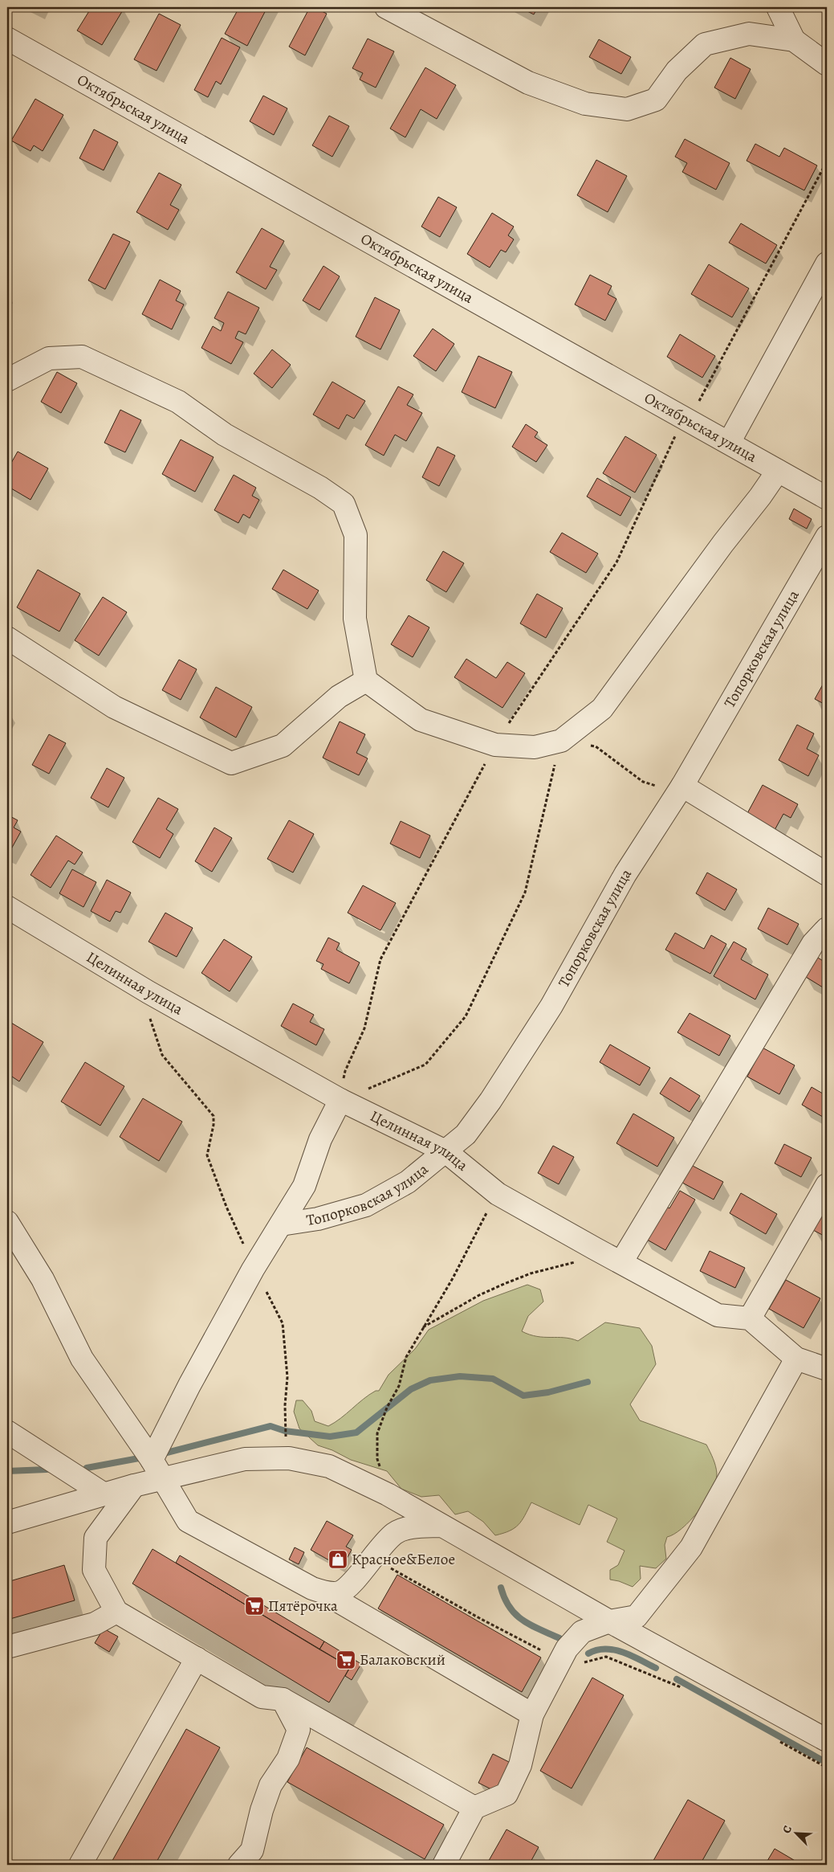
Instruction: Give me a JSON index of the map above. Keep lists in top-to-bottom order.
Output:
{
  "streets": {
    "street": ["Октябрьская улица", "Топорковская улица", "Целинная улица"]
  },
  "crossings": [
    ["Топорковская улица", "Целинная улица"]
  ],
  "places": {
    "shop": ["Красное&Белое"],
    "supermarket": ["Пятёрочка", "Балаковский"]
  },
  "north": "top left"
}
